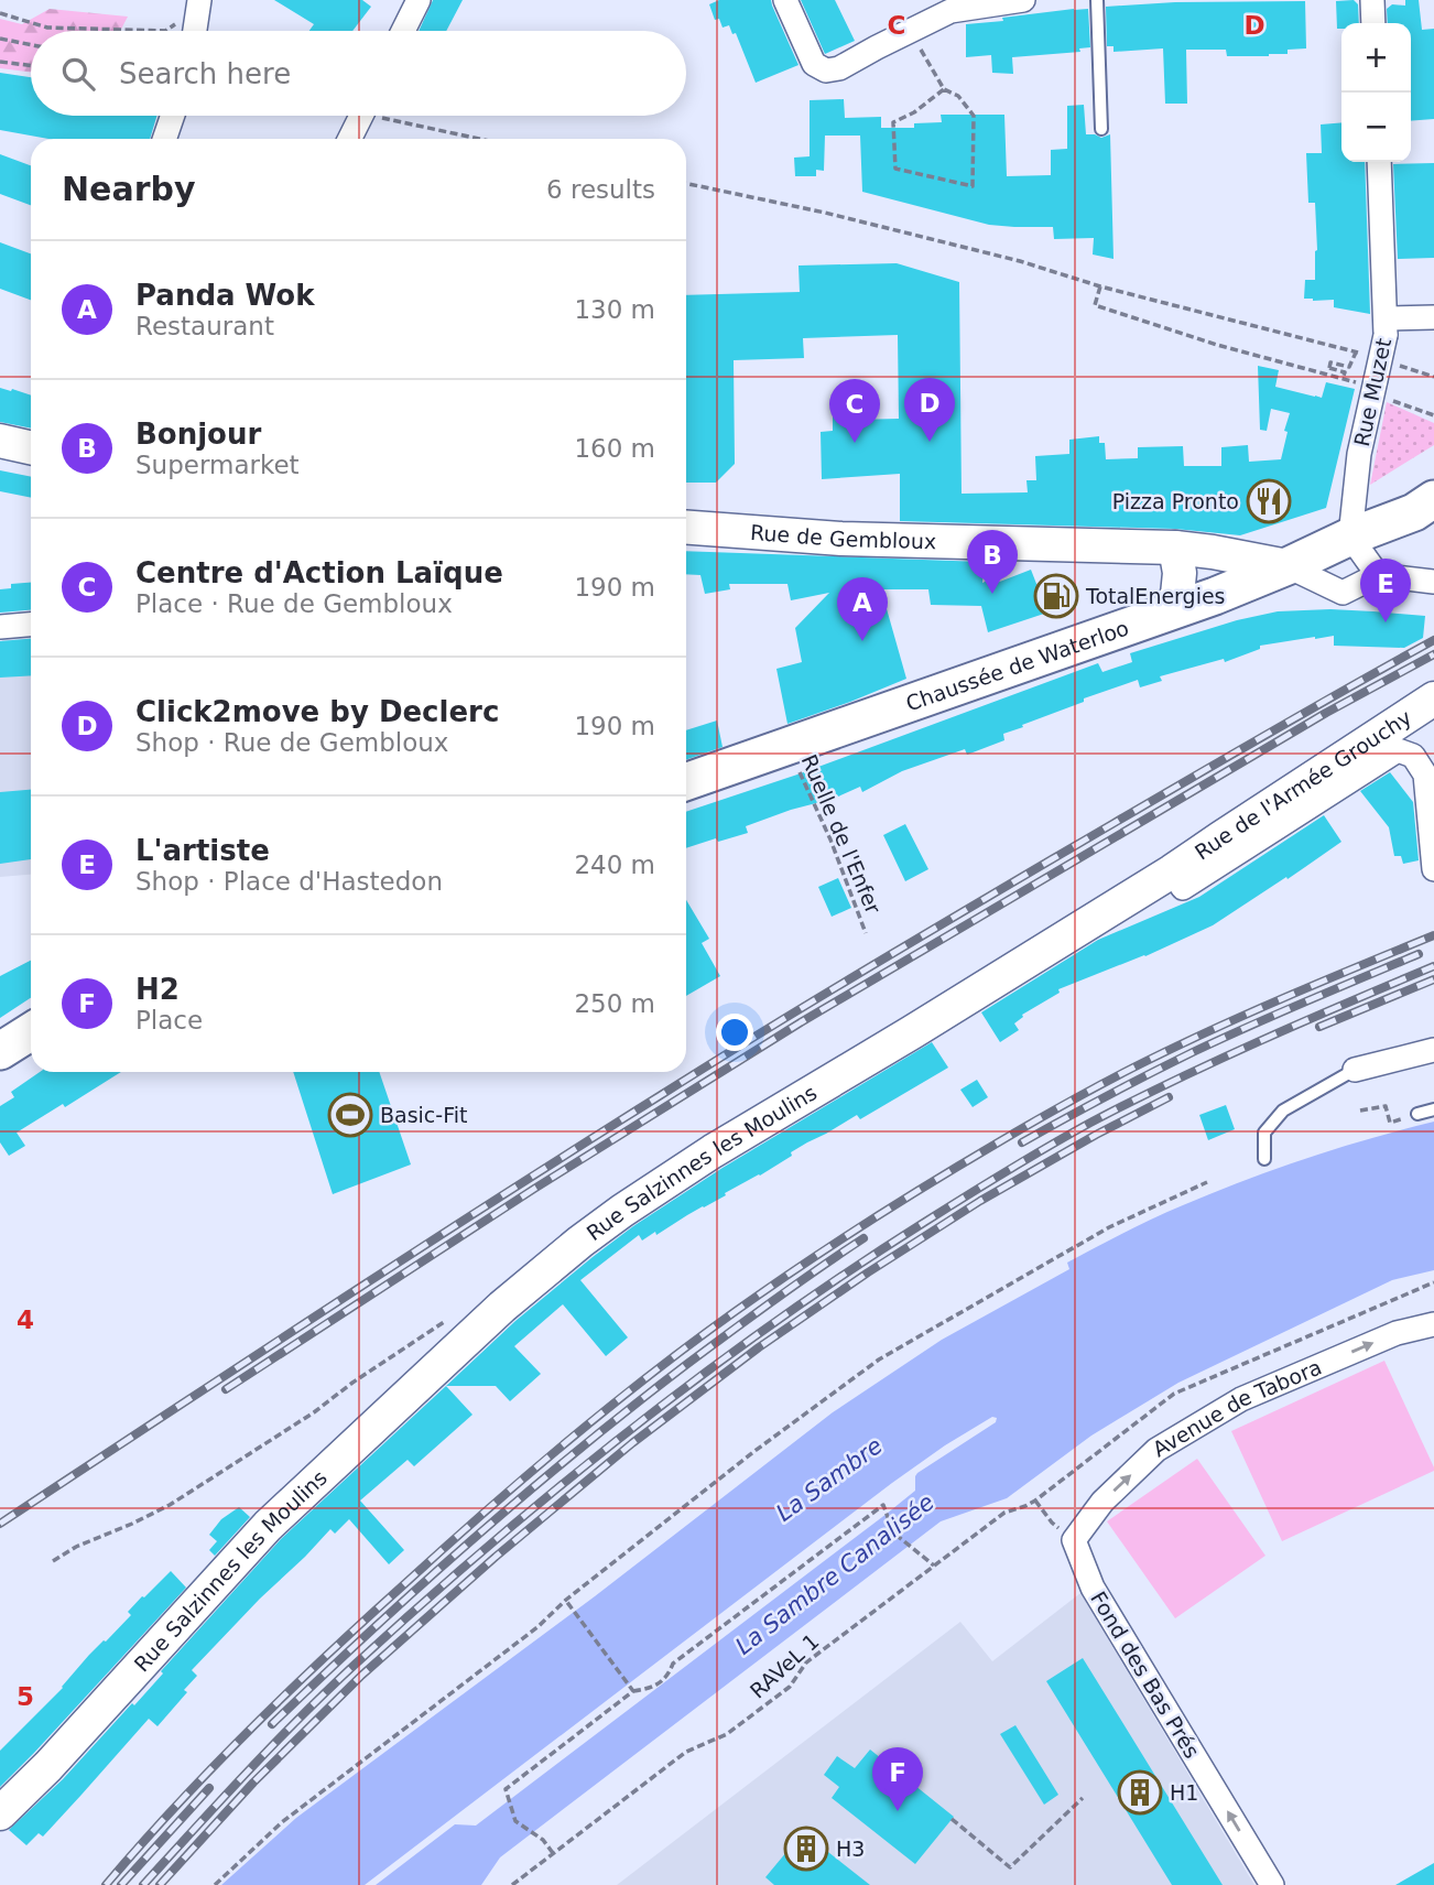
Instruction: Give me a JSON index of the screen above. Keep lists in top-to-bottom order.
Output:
{
  "streets": {
    "main road": ["Chaussée de Waterloo"],
    "street": [
      "Rue Muzet",
      "Rue de Gembloux",
      "Rue de l'Armée Grouchy",
      "Rue Salzinnes les Moulins",
      "Avenue de Tabora",
      "Fond des Bas Prés"
    ],
    "path": ["Ruelle de l'Enfer", "RAVeL 1"]
  },
  "crossings": [
    ["Rue Muzet", "Chaussée de Waterloo"],
    ["Rue de Gembloux", "Chaussée de Waterloo"],
    ["Chaussée de Waterloo", "Ruelle de l'Enfer"],
    ["Rue de l'Armée Grouchy", "Rue Salzinnes les Moulins"],
    ["Avenue de Tabora", "RAVeL 1"],
    ["Avenue de Tabora", "Fond des Bas Prés"],
    ["RAVeL 1", "Fond des Bas Prés"]
  ],
  "one_way": ["Avenue de Tabora", "Fond des Bas Prés"],
  "water": ["La Sambre", "La Sambre Canalisée"],
  "places": {
    "restaurant": ["Pizza Pronto"],
    "fuel station": ["TotalEnergies"],
    "sports": ["Basic-Fit"],
    "building": ["H1", "H3"]
  },
  "page": {
    "map_buttons": ["+", "−"],
    "search": "Search here",
    "heading": ["Nearby", "6 results"],
    "list": [
      {
        "mark": "A",
        "name": "Panda Wok",
        "note": "Restaurant",
        "value": "130 m"
      },
      {
        "mark": "B",
        "name": "Bonjour",
        "note": "Supermarket",
        "value": "160 m"
      },
      {
        "mark": "C",
        "name": "Centre d'Action Laïque",
        "note": "Place · Rue de Gembloux",
        "value": "190 m"
      },
      {
        "mark": "D",
        "name": "Click2move by Declerc",
        "note": "Shop · Rue de Gembloux",
        "value": "190 m"
      },
      {
        "mark": "E",
        "name": "L'artiste",
        "note": "Shop · Place d'Hastedon",
        "value": "240 m"
      },
      {
        "mark": "F",
        "name": "H2",
        "note": "Place",
        "value": "250 m"
      }
    ],
    "pins": [
      "D",
      "C",
      "B",
      "E",
      "A",
      "F"
    ]
  },
  "grid": {
    "columns": ["C", "D"],
    "rows": ["4", "5"]
  }
}
